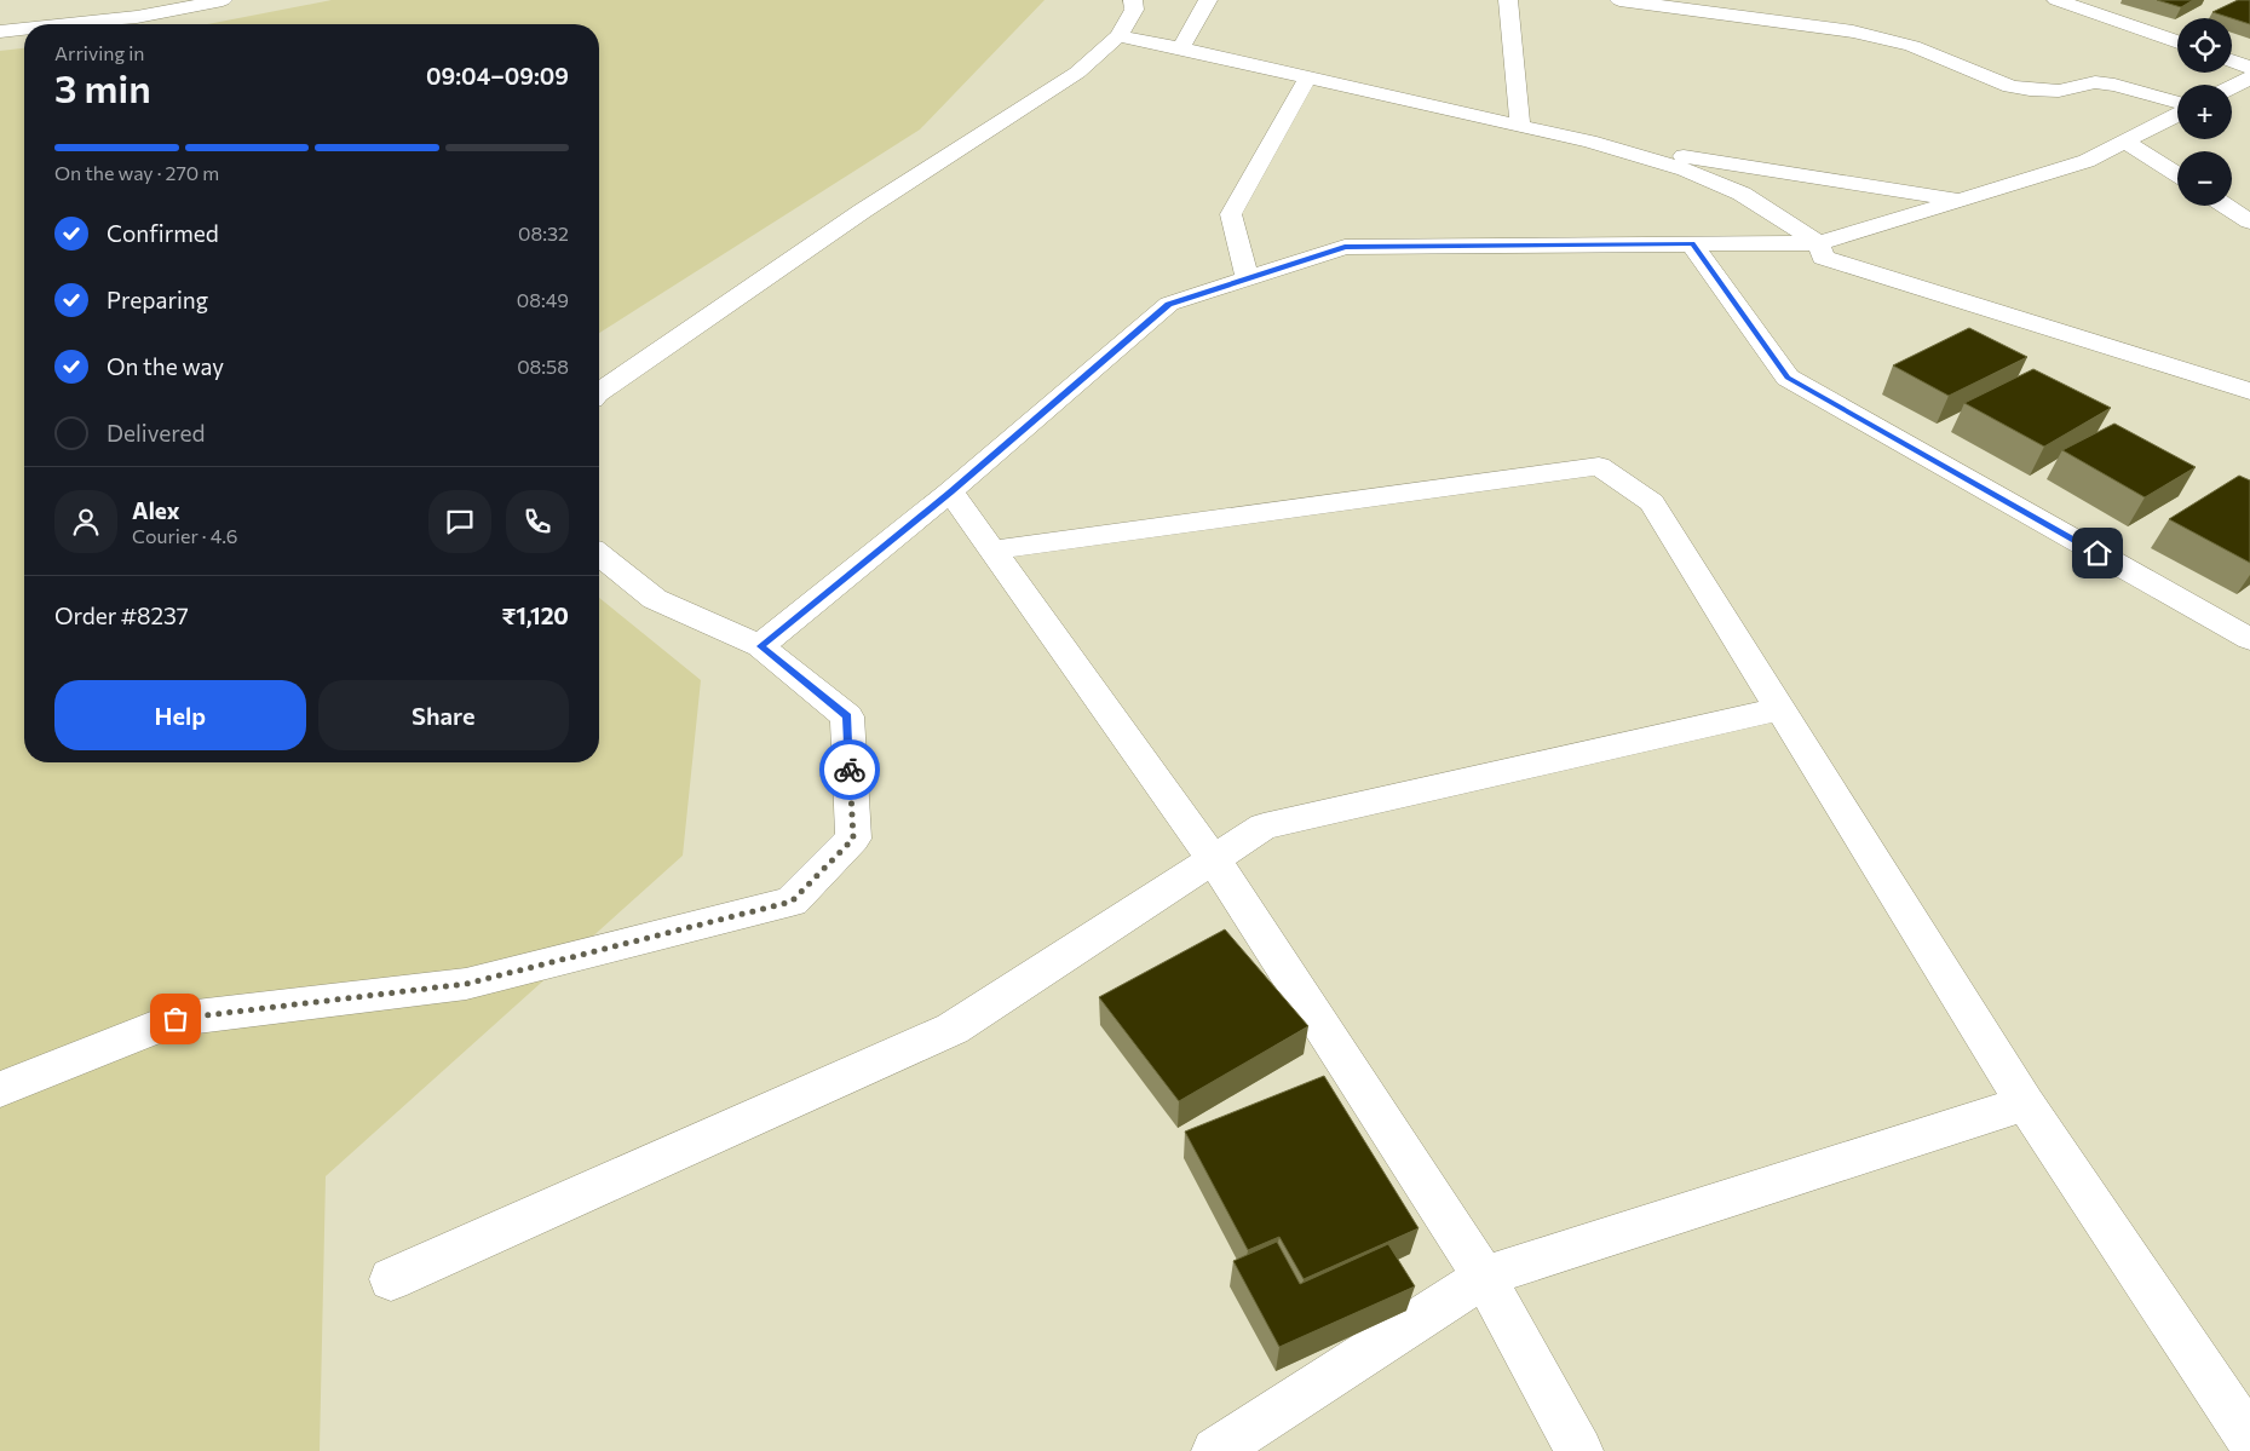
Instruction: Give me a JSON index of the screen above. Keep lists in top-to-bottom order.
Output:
{
  "page": {
    "map_buttons": ["+", "−"],
    "heading": ["3 min", "Arriving in", "09:04–09:09"],
    "panel": [
      "Alex",
      "Courier · 4.6",
      "Order #8237",
      "₹1,120"
    ],
    "bar": "On the way · 270 m",
    "list": [
      ["Confirmed", "08:32"],
      ["Preparing", "08:49"],
      ["On the way", "08:58"],
      "Delivered"
    ],
    "buttons": ["Help", "Share"]
  }
}
